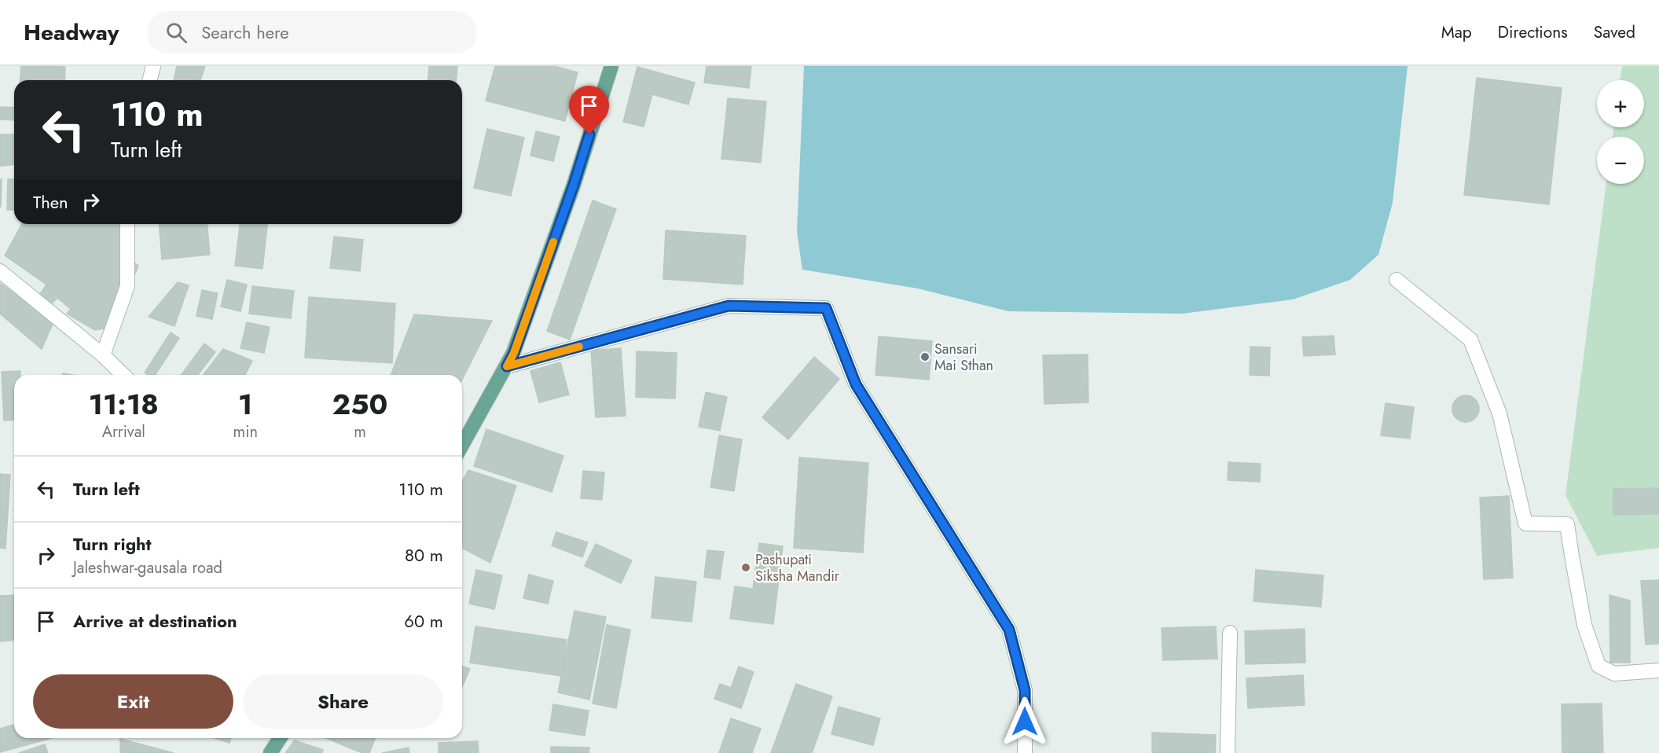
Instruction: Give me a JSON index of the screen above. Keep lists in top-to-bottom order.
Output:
{
  "places": ["Sansari Mai Sthan", "Pashupati Siksha Mandir"],
  "page": {
    "header": "Headway",
    "search": "Search here",
    "nav": ["Map", "Directions", "Saved"],
    "map_buttons": ["+", "−"],
    "turn": ["110 m", "Turn left"],
    "then": "Then",
    "eta": [
      "11:18",
      "Arrival",
      "1",
      "min",
      "250",
      "m"
    ],
    "list": [
      {
        "name": "Turn left",
        "value": "110 m"
      },
      {
        "name": "Turn right",
        "note": "Jaleshwar-gausala road",
        "value": "80 m"
      },
      {
        "name": "Arrive at destination",
        "value": "60 m"
      }
    ],
    "buttons": ["Exit", "Share"]
  }
}
